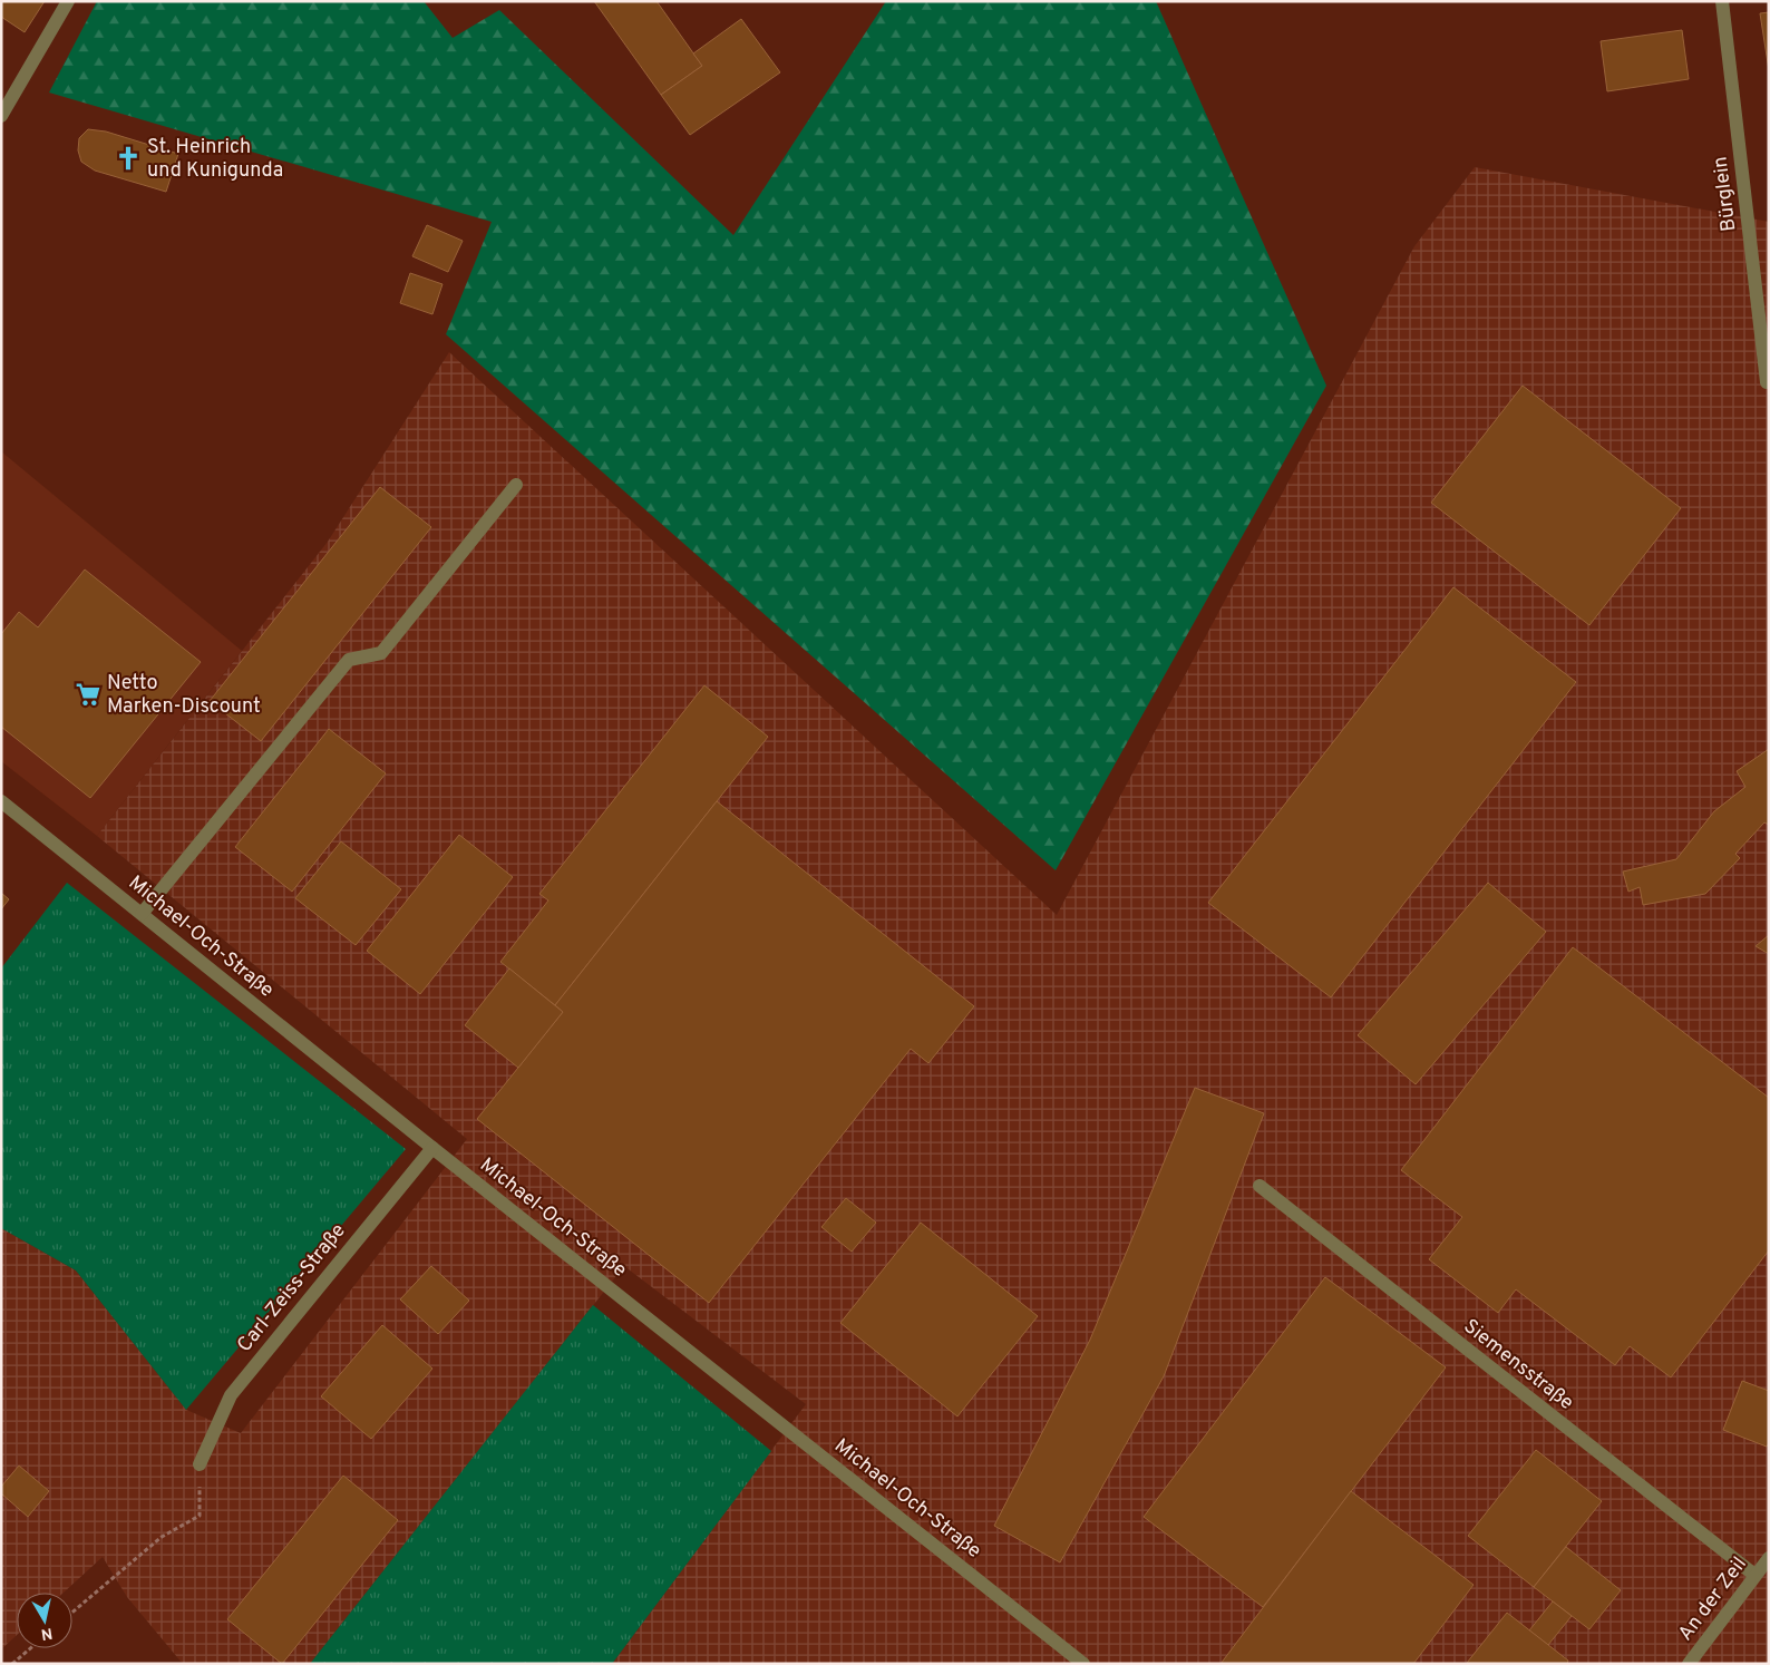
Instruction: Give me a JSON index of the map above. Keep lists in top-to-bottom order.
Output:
{
  "streets": {
    "street": [
      "Bürglein",
      "Michael-Och-Straße",
      "Carl-Zeiss-Straße",
      "Siemensstraße",
      "An der Zeil"
    ]
  },
  "crossings": [
    ["Michael-Och-Straße", "Carl-Zeiss-Straße"],
    ["Siemensstraße", "An der Zeil"]
  ],
  "places": {
    "church": ["St. Heinrich und Kunigunda"],
    "supermarket": ["Netto Marken-Discount"]
  },
  "north": "bottom"
}
